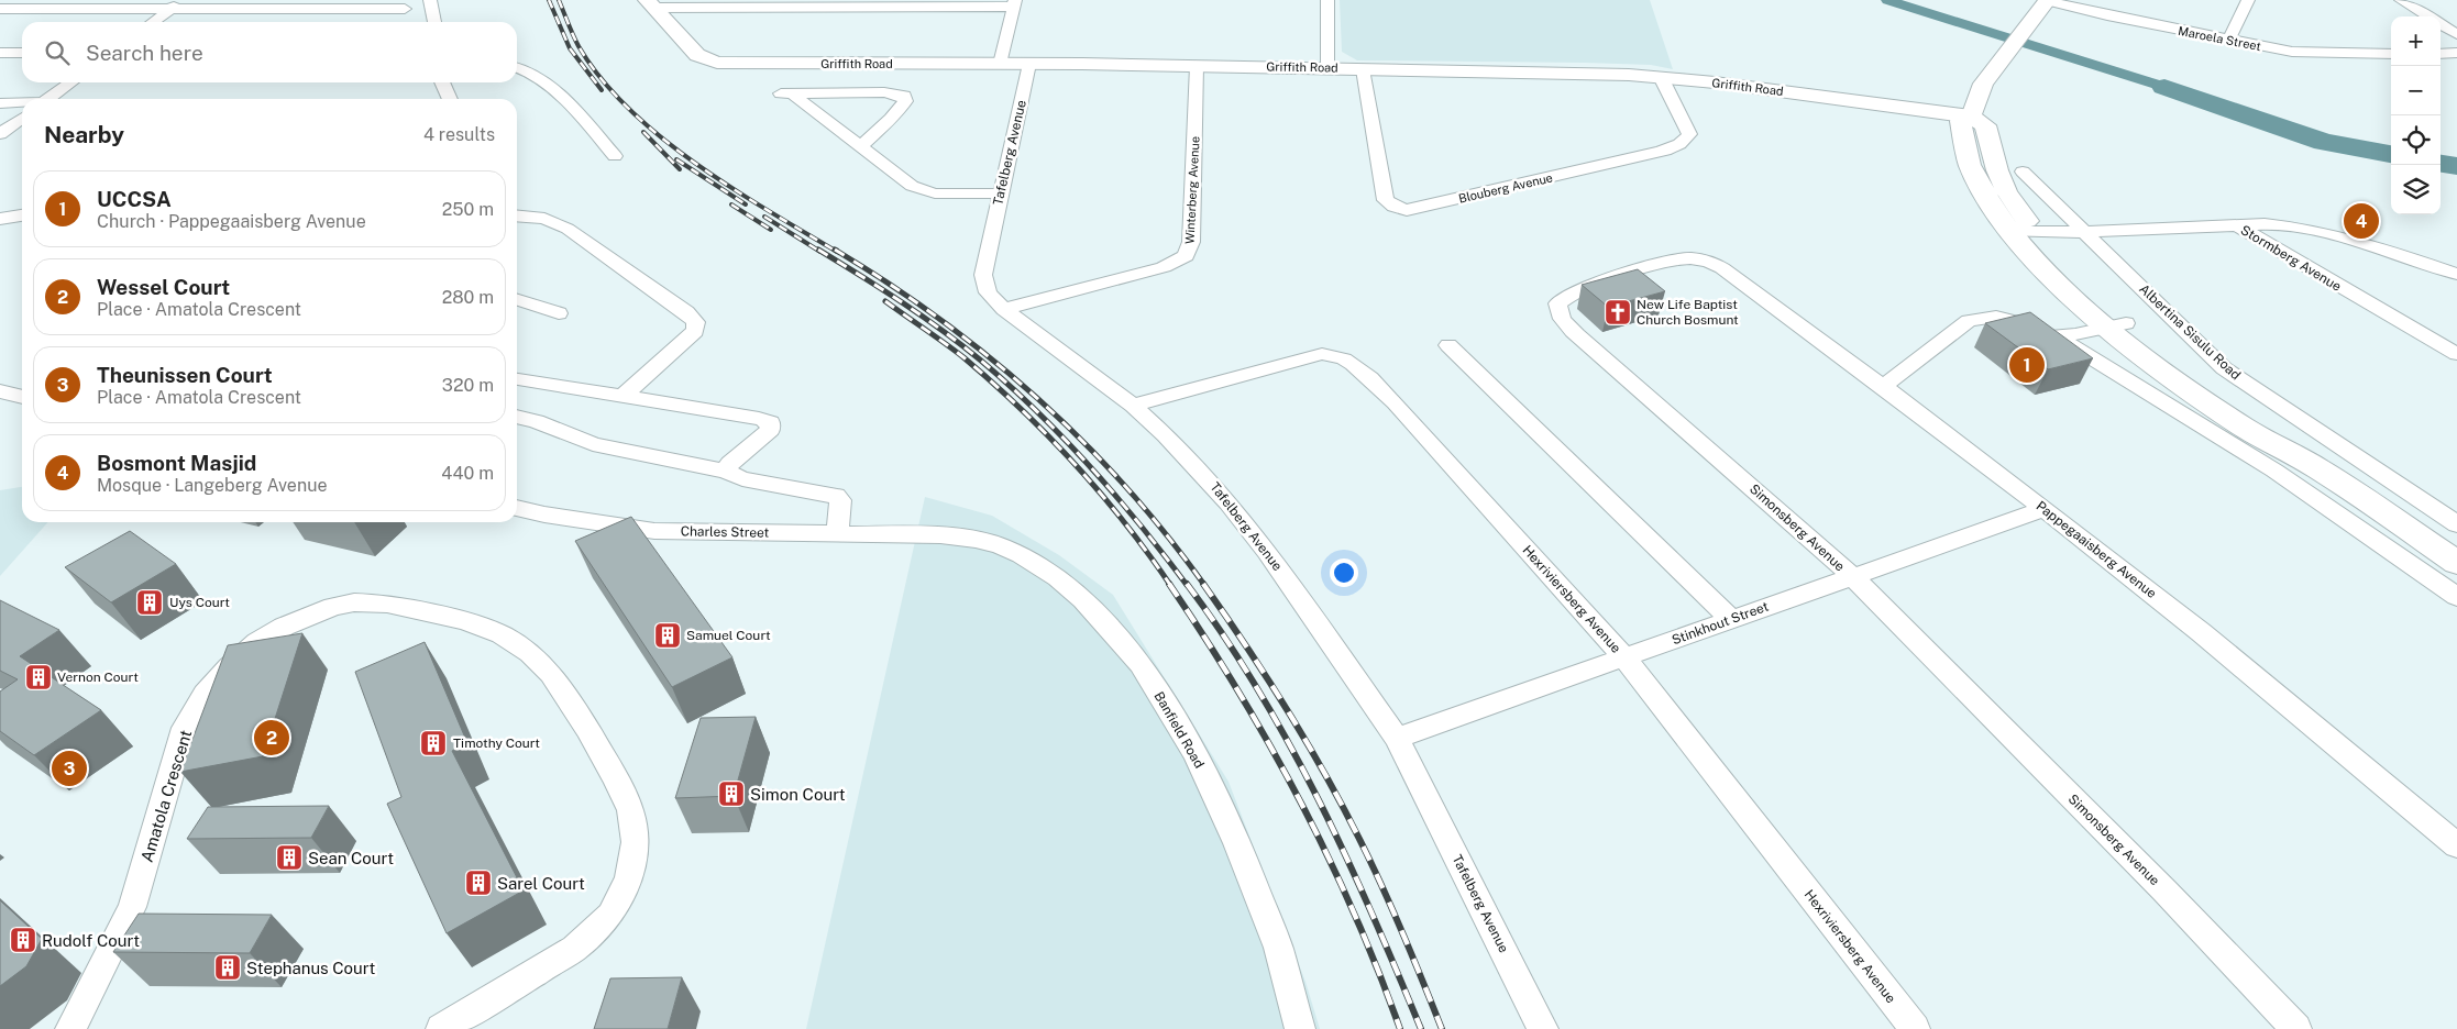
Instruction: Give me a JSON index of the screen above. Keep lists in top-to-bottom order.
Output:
{
  "streets": {
    "street": [
      "Maroela Street",
      "Griffith Road",
      "Tafelberg Avenue",
      "Blouberg Avenue",
      "Winterberg Avenue",
      "Stormberg Avenue",
      "Albertina Sisulu Road",
      "Simonsberg Avenue",
      "Charles Street",
      "Pappegaaisberg Avenue",
      "Hexriviersberg Avenue",
      "Stinkhout Street",
      "Banfield Road",
      "Amatola Crescent"
    ]
  },
  "crossings": [
    ["Griffith Road", "Tafelberg Avenue"],
    ["Griffith Road", "Blouberg Avenue"],
    ["Griffith Road", "Winterberg Avenue"],
    ["Tafelberg Avenue", "Winterberg Avenue"],
    ["Tafelberg Avenue", "Hexriviersberg Avenue"],
    ["Tafelberg Avenue", "Stinkhout Street"],
    ["Stormberg Avenue", "Albertina Sisulu Road"],
    ["Simonsberg Avenue", "Pappegaaisberg Avenue"],
    ["Simonsberg Avenue", "Stinkhout Street"],
    ["Charles Street", "Banfield Road"],
    ["Pappegaaisberg Avenue", "Stinkhout Street"],
    ["Hexriviersberg Avenue", "Stinkhout Street"]
  ],
  "places": {
    "church": ["New Life Baptist Church Bosmunt"],
    "building": [
      "Uys Court",
      "Samuel Court",
      "Vernon Court",
      "Timothy Court",
      "Simon Court",
      "Sean Court",
      "Sarel Court",
      "Rudolf Court",
      "Stephanus Court"
    ]
  },
  "page": {
    "map_buttons": ["+", "−"],
    "search": "Search here",
    "heading": ["Nearby", "4 results"],
    "list": [
      {
        "mark": "1",
        "name": "UCCSA",
        "note": "Church · Pappegaaisberg Avenue",
        "value": "250 m"
      },
      {
        "mark": "2",
        "name": "Wessel Court",
        "note": "Place · Amatola Crescent",
        "value": "280 m"
      },
      {
        "mark": "3",
        "name": "Theunissen Court",
        "note": "Place · Amatola Crescent",
        "value": "320 m"
      },
      {
        "mark": "4",
        "name": "Bosmont Masjid",
        "note": "Mosque · Langeberg Avenue",
        "value": "440 m"
      }
    ],
    "pins": [
      "4",
      "1",
      "2",
      "3"
    ]
  }
}
